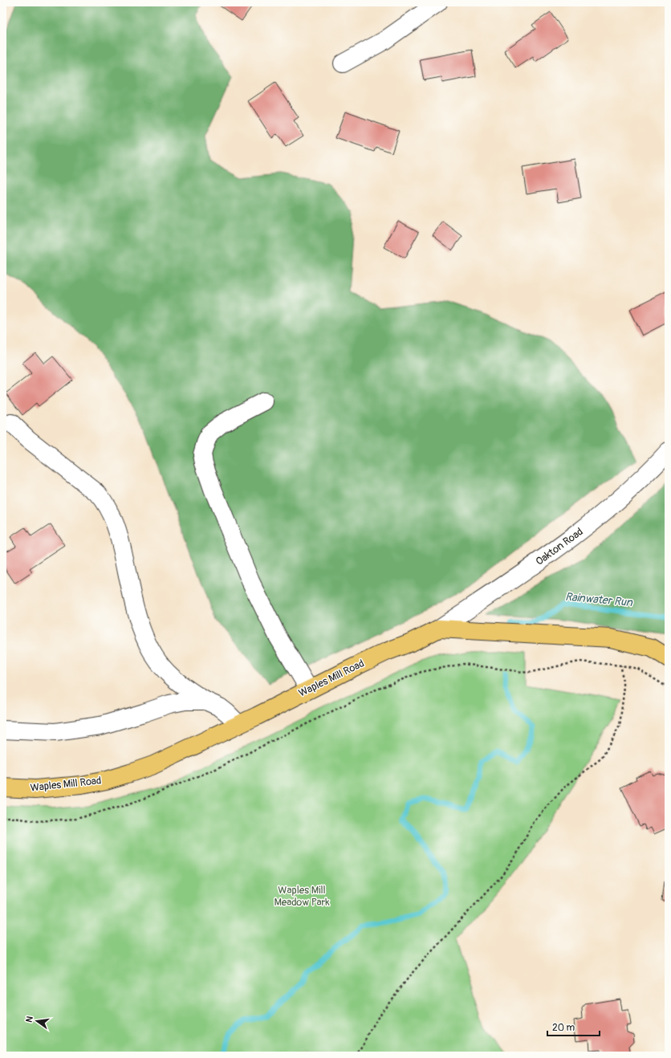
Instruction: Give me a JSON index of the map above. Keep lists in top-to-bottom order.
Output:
{
  "streets": {
    "main road": ["Waples Mill Road"],
    "street": ["Oakton Road"]
  },
  "crossings": [
    ["Oakton Road", "Waples Mill Road"]
  ],
  "water": ["Rainwater Run"],
  "parks": ["Waples Mill Meadow Park"],
  "scale_bar": "20 m",
  "north": "left"
}
